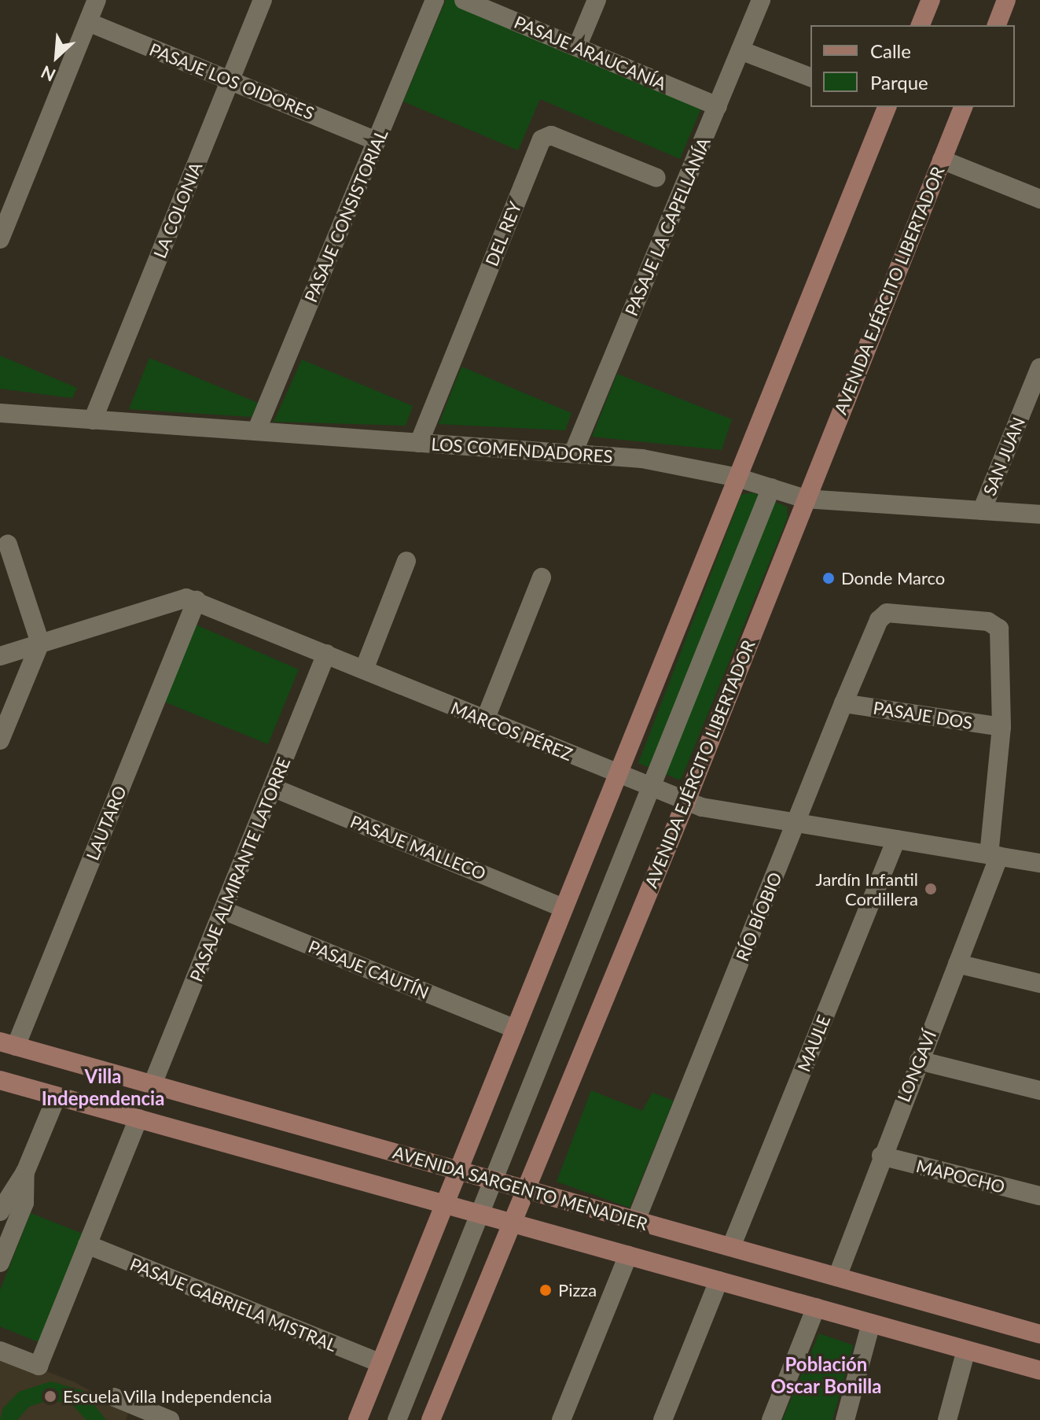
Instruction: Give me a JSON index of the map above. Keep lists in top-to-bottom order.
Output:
{
  "streets": {
    "main road": ["AVENIDA EJÉRCITO LIBERTADOR", "AVENIDA SARGENTO MENADIER"],
    "street": [
      "PASAJE ARAUCANÍA",
      "PASAJE LOS OIDORES",
      "LA COLONIA",
      "PASAJE CONSISTORIAL",
      "PASAJE LA CAPELLANÍA",
      "DEL REY",
      "LOS COMENDADORES",
      "SAN JUAN",
      "PASAJE DOS",
      "MARCOS PÉREZ",
      "LAUTARO",
      "PASAJE MALLECO",
      "PASAJE ALMIRANTE LATORRE",
      "RÍO BÍOBIO",
      "PASAJE CAUTÍN",
      "MAULE",
      "LONGAVÍ",
      "MAPOCHO",
      "PASAJE GABRIELA MISTRAL"
    ]
  },
  "crossings": [
    ["PASAJE ARAUCANÍA", "PASAJE LA CAPELLANÍA"],
    ["PASAJE LOS OIDORES", "LA COLONIA"],
    ["PASAJE LOS OIDORES", "PASAJE CONSISTORIAL"],
    ["LA COLONIA", "LOS COMENDADORES"],
    ["PASAJE CONSISTORIAL", "LOS COMENDADORES"],
    ["PASAJE LA CAPELLANÍA", "LOS COMENDADORES"],
    ["DEL REY", "LOS COMENDADORES"],
    ["AVENIDA EJÉRCITO LIBERTADOR", "LOS COMENDADORES"],
    ["AVENIDA EJÉRCITO LIBERTADOR", "MARCOS PÉREZ"],
    ["AVENIDA EJÉRCITO LIBERTADOR", "AVENIDA SARGENTO MENADIER"],
    ["LOS COMENDADORES", "SAN JUAN"],
    ["PASAJE DOS", "RÍO BÍOBIO"],
    ["PASAJE DOS", "LONGAVÍ"],
    ["MARCOS PÉREZ", "LAUTARO"],
    ["MARCOS PÉREZ", "PASAJE ALMIRANTE LATORRE"],
    ["MARCOS PÉREZ", "RÍO BÍOBIO"],
    ["MARCOS PÉREZ", "MAULE"],
    ["MARCOS PÉREZ", "LONGAVÍ"],
    ["LAUTARO", "AVENIDA SARGENTO MENADIER"],
    ["PASAJE MALLECO", "PASAJE ALMIRANTE LATORRE"],
    ["PASAJE ALMIRANTE LATORRE", "PASAJE CAUTÍN"],
    ["PASAJE ALMIRANTE LATORRE", "AVENIDA SARGENTO MENADIER"],
    ["RÍO BÍOBIO", "LONGAVÍ"],
    ["RÍO BÍOBIO", "AVENIDA SARGENTO MENADIER"],
    ["MAULE", "AVENIDA SARGENTO MENADIER"],
    ["LONGAVÍ", "MAPOCHO"],
    ["LONGAVÍ", "AVENIDA SARGENTO MENADIER"]
  ],
  "districts": ["Villa Independencia", "Población Oscar Bonilla"],
  "places": [
    "Donde Marco",
    "Jardín Infantil Cordillera",
    "Pizza",
    "Escuela Villa Independencia"
  ],
  "legend": ["Calle", "Parque"],
  "north": "bottom left"
}
